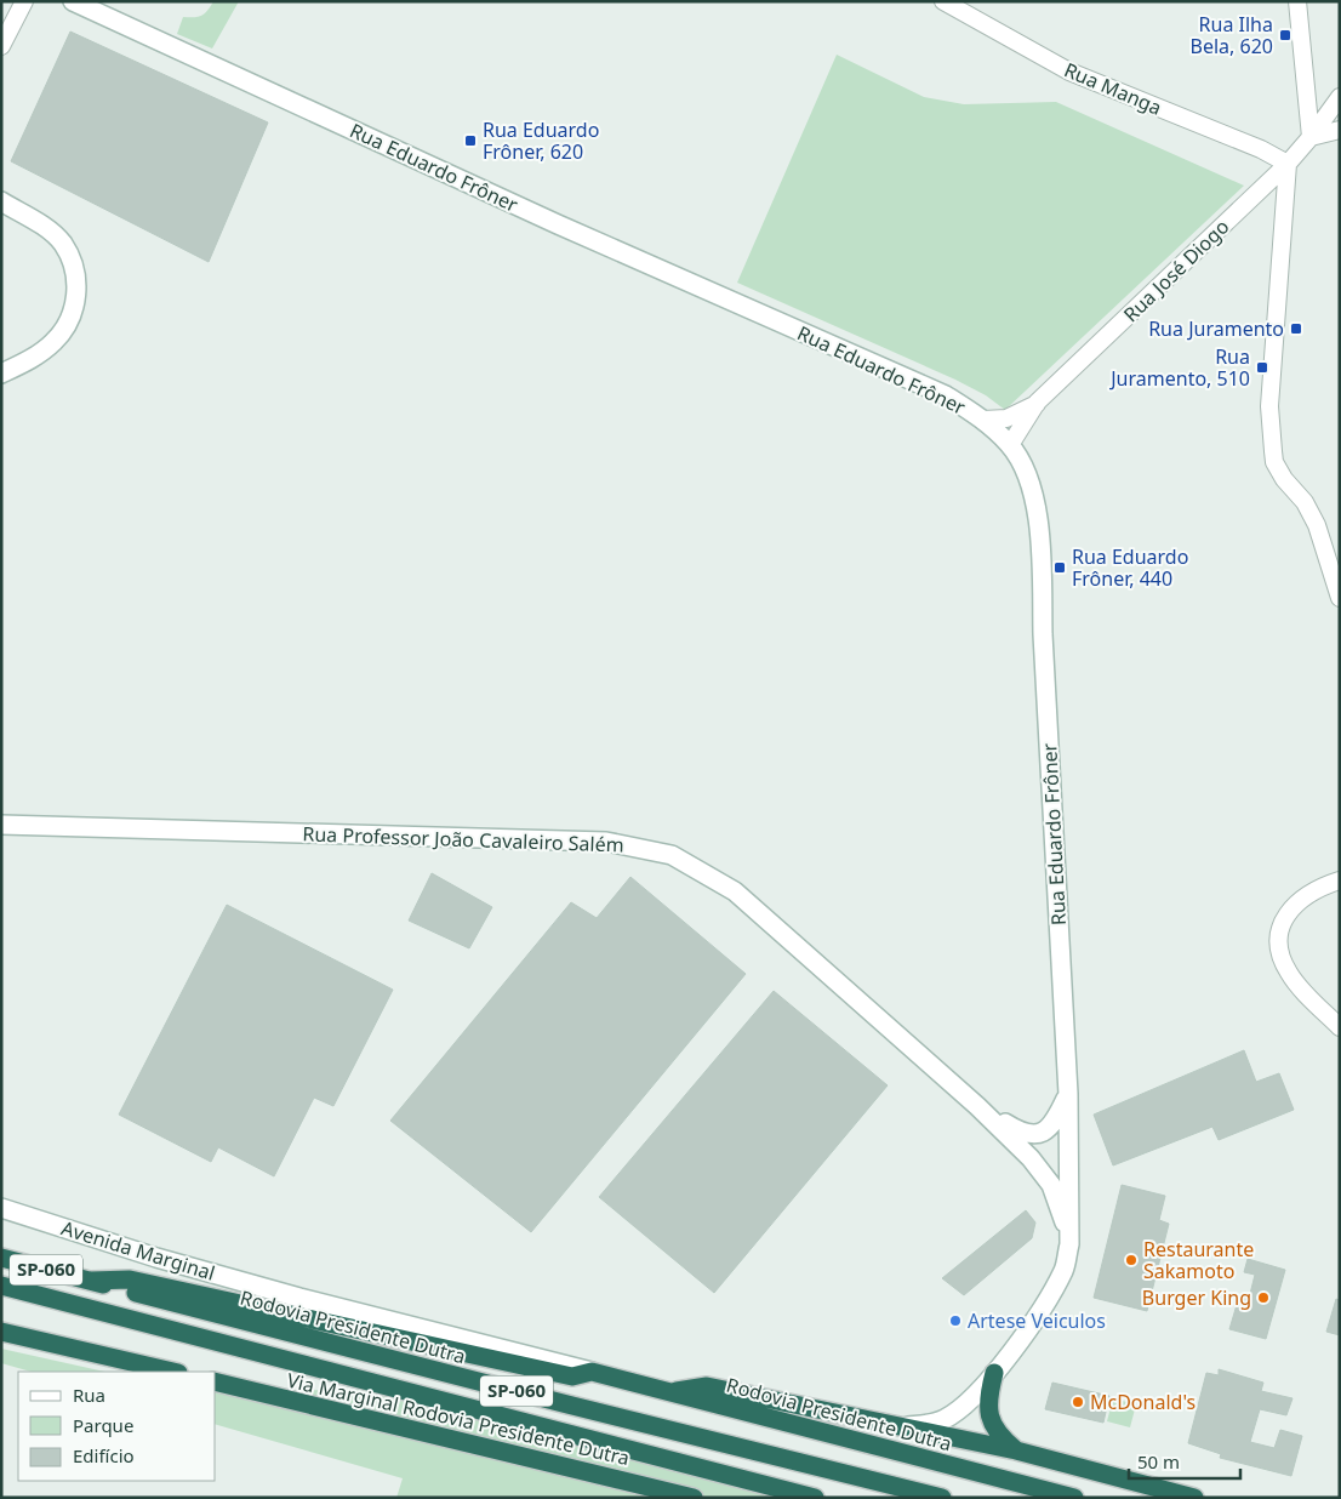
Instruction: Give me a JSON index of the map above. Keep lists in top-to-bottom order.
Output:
{
  "streets": {
    "highway": ["SP-060", "Rodovia Presidente Dutra", "Via Marginal Rodovia Presidente Dutra"],
    "main road": ["Rua Eduardo Frôner", "Rua Professor João Cavaleiro Salém", "Avenida Marginal"],
    "street": ["Rua Manga", "Rua José Diogo"]
  },
  "crossings": [
    ["Rua Manga", "Rua José Diogo"],
    ["Rua Eduardo Frôner", "Rua José Diogo"],
    ["Rua Eduardo Frôner", "Rua Professor João Cavaleiro Salém"],
    ["Avenida Marginal", "Rodovia Presidente Dutra"]
  ],
  "places": {
    "transit": [
      "Rua Ilha Bela, 620",
      "Rua Eduardo Frôner, 620",
      "Rua Juramento",
      "Rua Juramento, 510",
      "Rua Eduardo Frôner, 440"
    ],
    "other": [
      "Restaurante Sakamoto",
      "Burger King",
      "Artese Veiculos",
      "McDonald's"
    ]
  },
  "legend": ["Rua", "Parque", "Edifício"],
  "scale_bar": "50 m"
}
